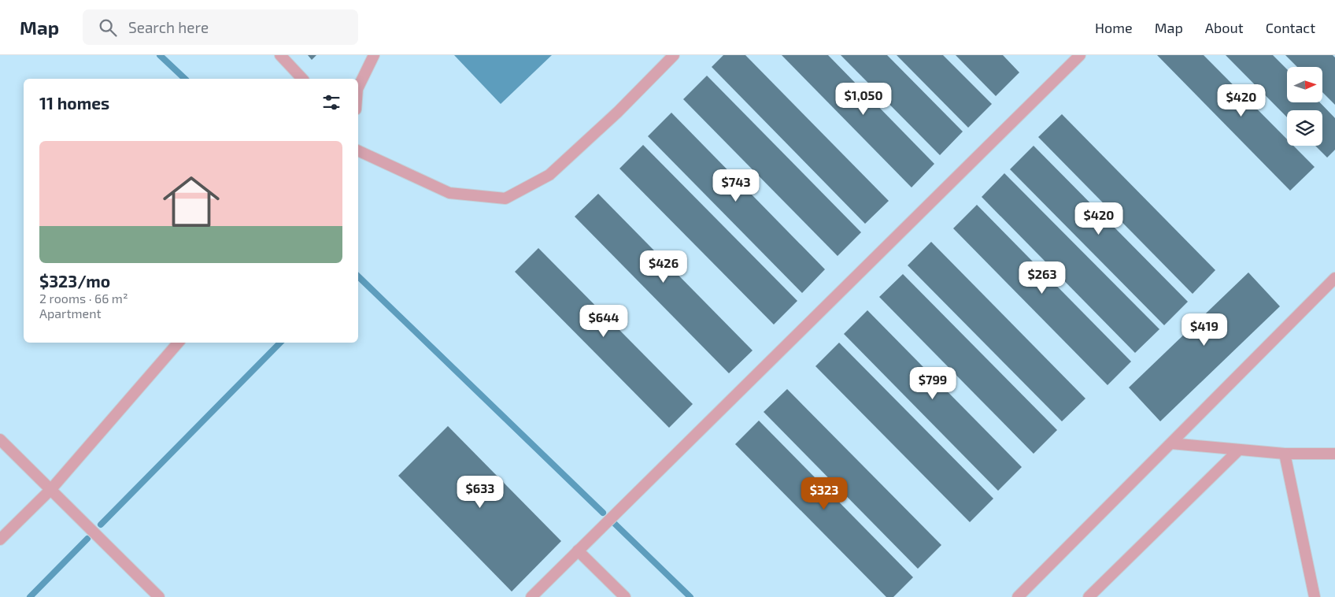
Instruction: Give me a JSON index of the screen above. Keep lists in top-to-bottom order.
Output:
{
  "north": "right",
  "page": {
    "header": "Map",
    "search": "Search here",
    "nav": [
      "Home",
      "Map",
      "About",
      "Contact"
    ],
    "heading": "11 homes",
    "price": [
      "$1,050",
      "$420",
      "$743",
      "$420",
      "$426",
      "$263",
      "$644",
      "$419",
      "$799",
      "$633",
      "$323"
    ],
    "list": [
      {
        "name": "$323/mo",
        "note": "2 rooms · 66 m² · Apartment"
      }
    ]
  }
}
